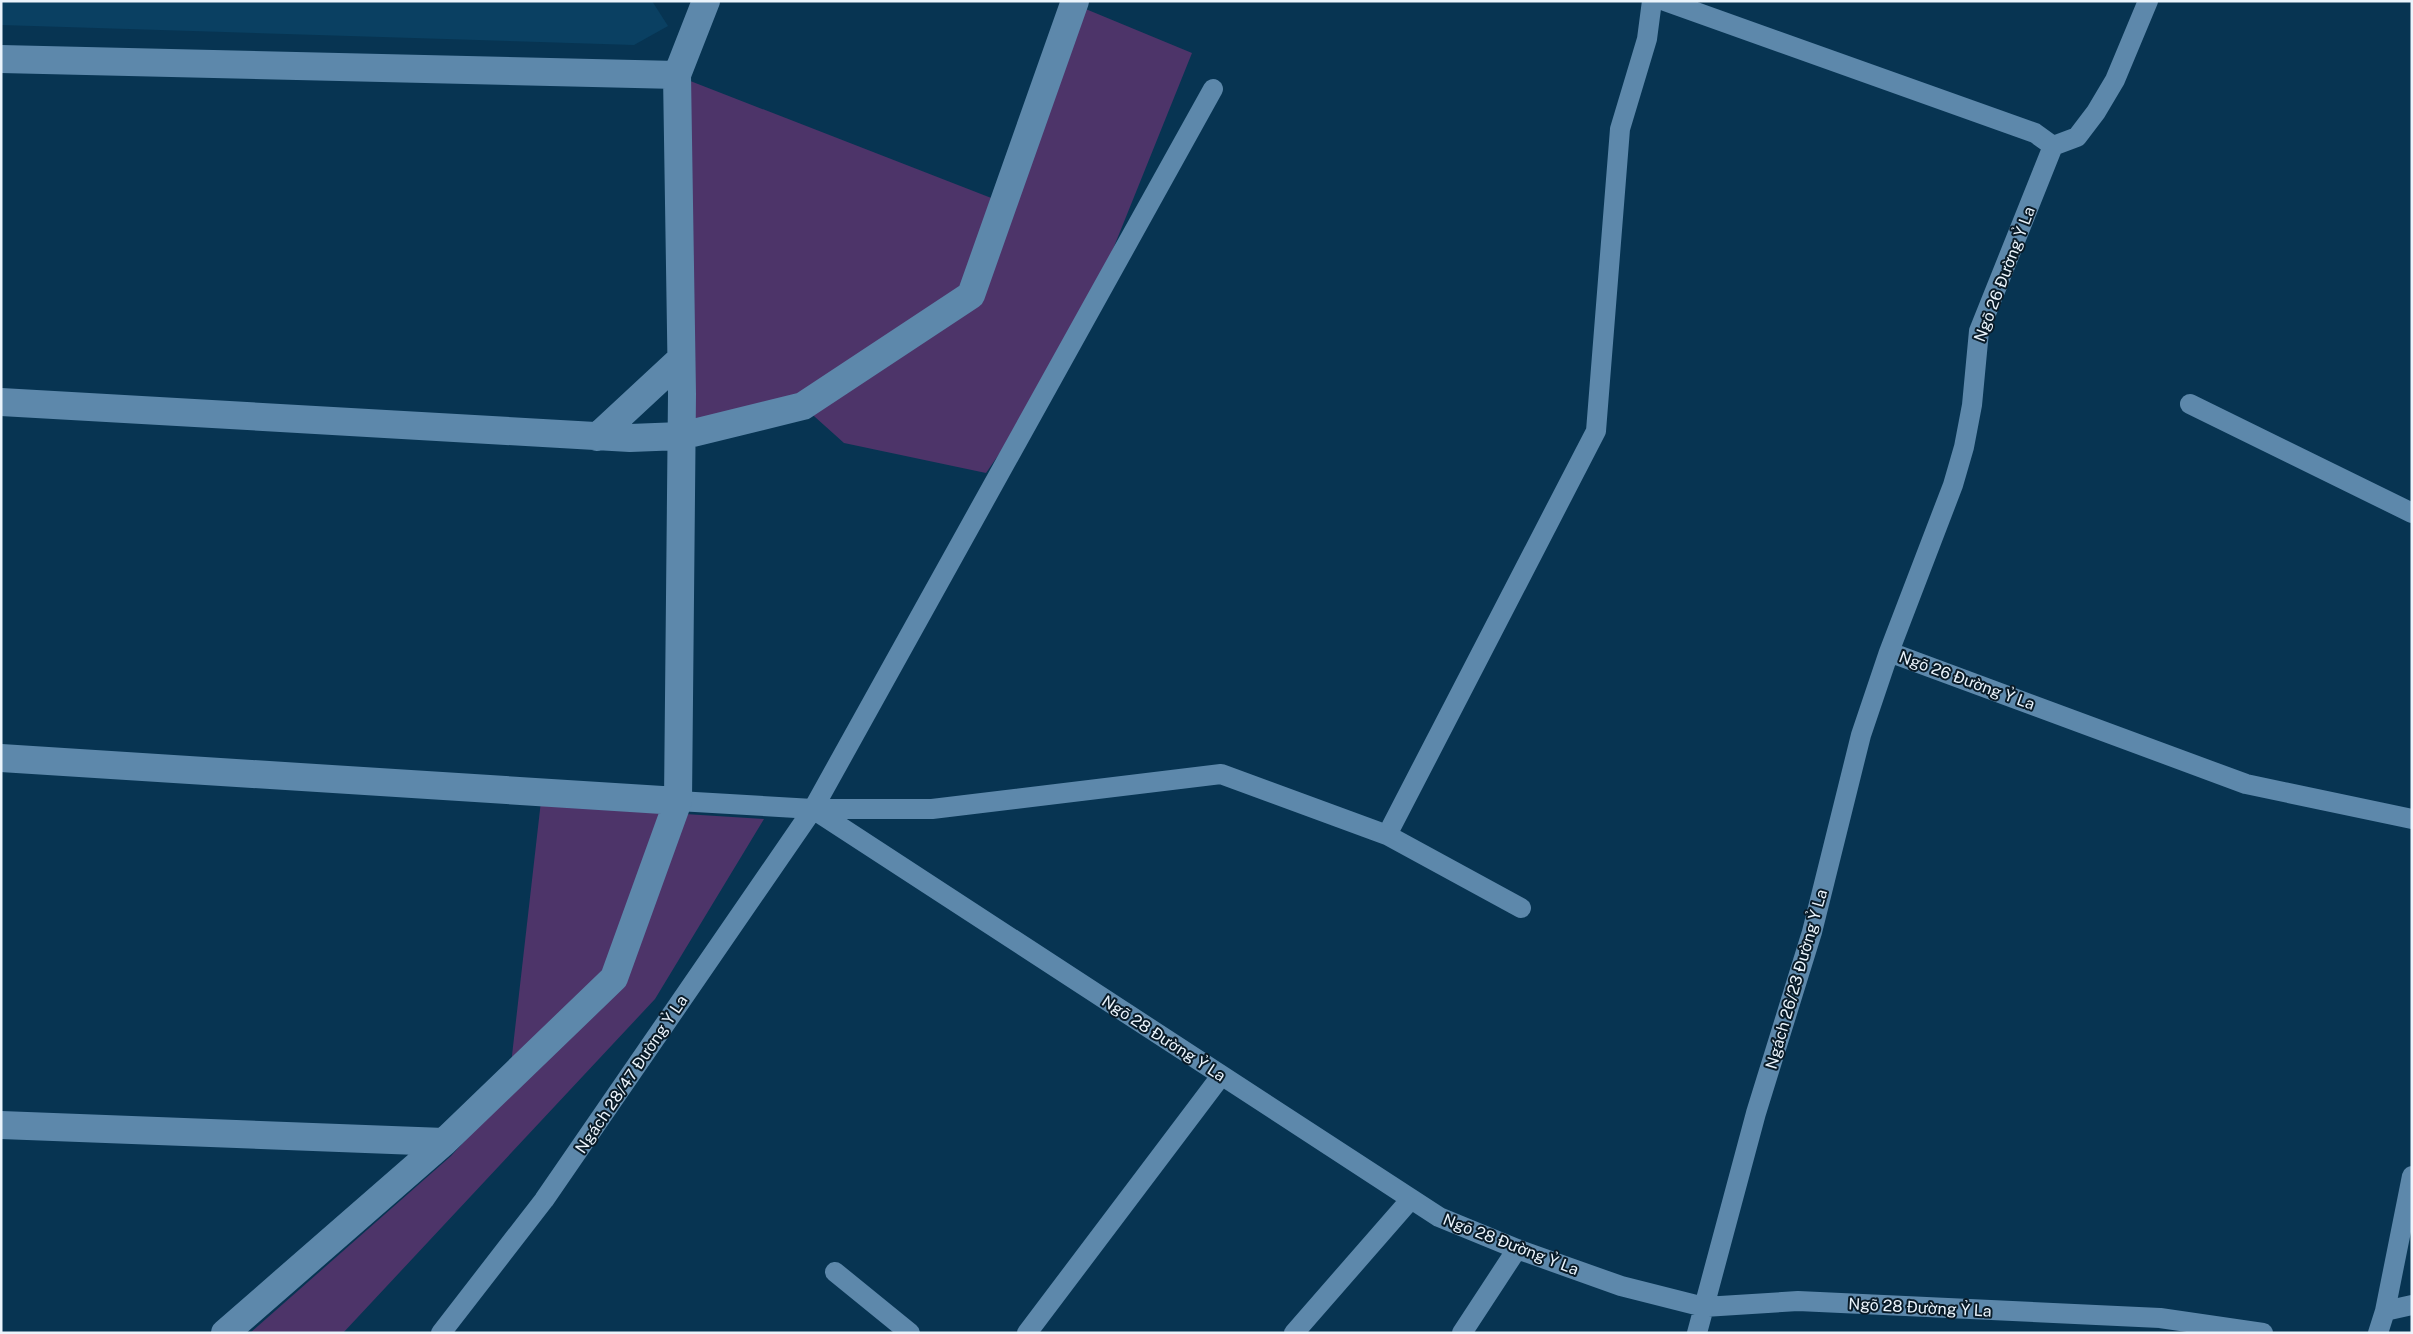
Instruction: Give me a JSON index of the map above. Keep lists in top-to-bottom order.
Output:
{
  "streets": {
    "lane": [
      "Ngõ 26 Đường Ỷ La",
      "Ngách 26/23 Đường Ỷ La",
      "Ngõ 28 Đường Ỷ La",
      "Ngách 28/47 Đường Ỷ La"
    ]
  },
  "crossings": [
    ["Ngõ 26 Đường Ỷ La", "Ngách 26/23 Đường Ỷ La"],
    ["Ngách 26/23 Đường Ỷ La", "Ngõ 28 Đường Ỷ La"],
    ["Ngõ 28 Đường Ỷ La", "Ngách 28/47 Đường Ỷ La"]
  ]
}
